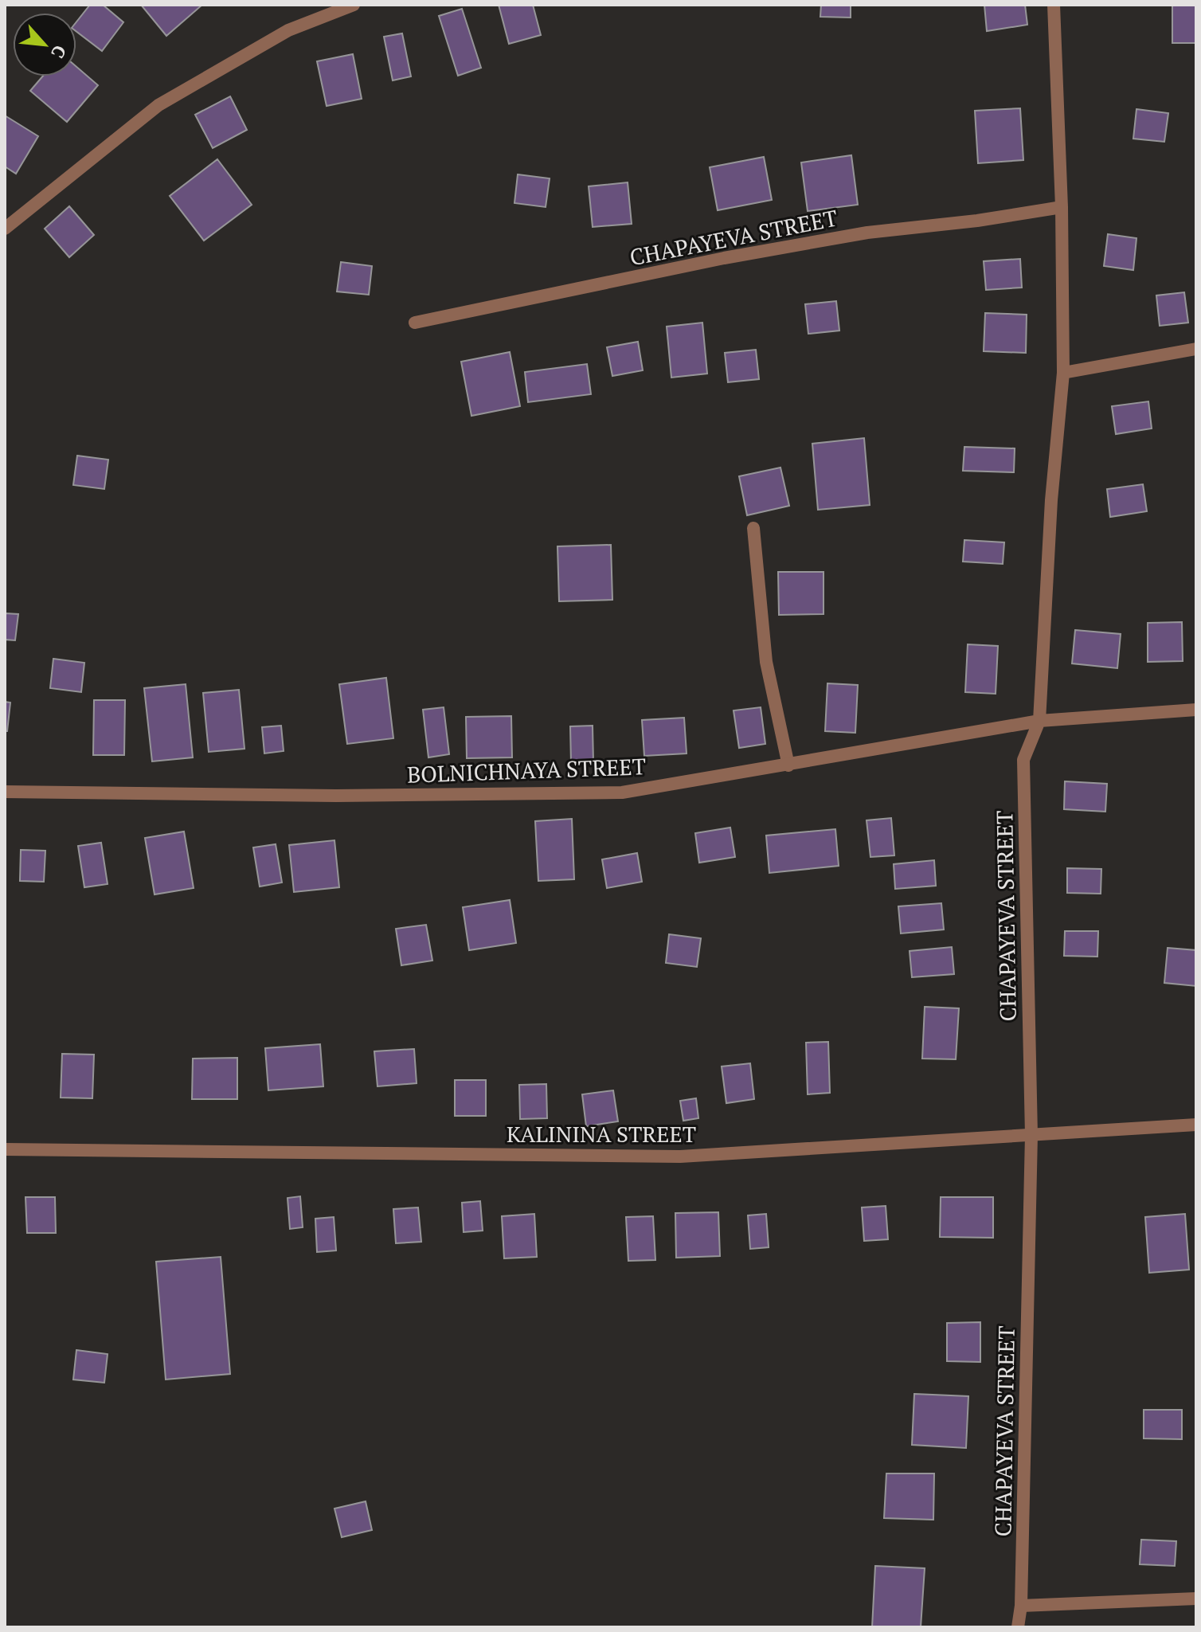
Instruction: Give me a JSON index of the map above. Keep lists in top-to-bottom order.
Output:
{
  "streets": {
    "street": ["CHAPAYEVA STREET", "BOLNICHNAYA STREET", "KALININA STREET"]
  },
  "crossings": [
    ["CHAPAYEVA STREET", "BOLNICHNAYA STREET"],
    ["CHAPAYEVA STREET", "KALININA STREET"]
  ],
  "north": "bottom right"
}
